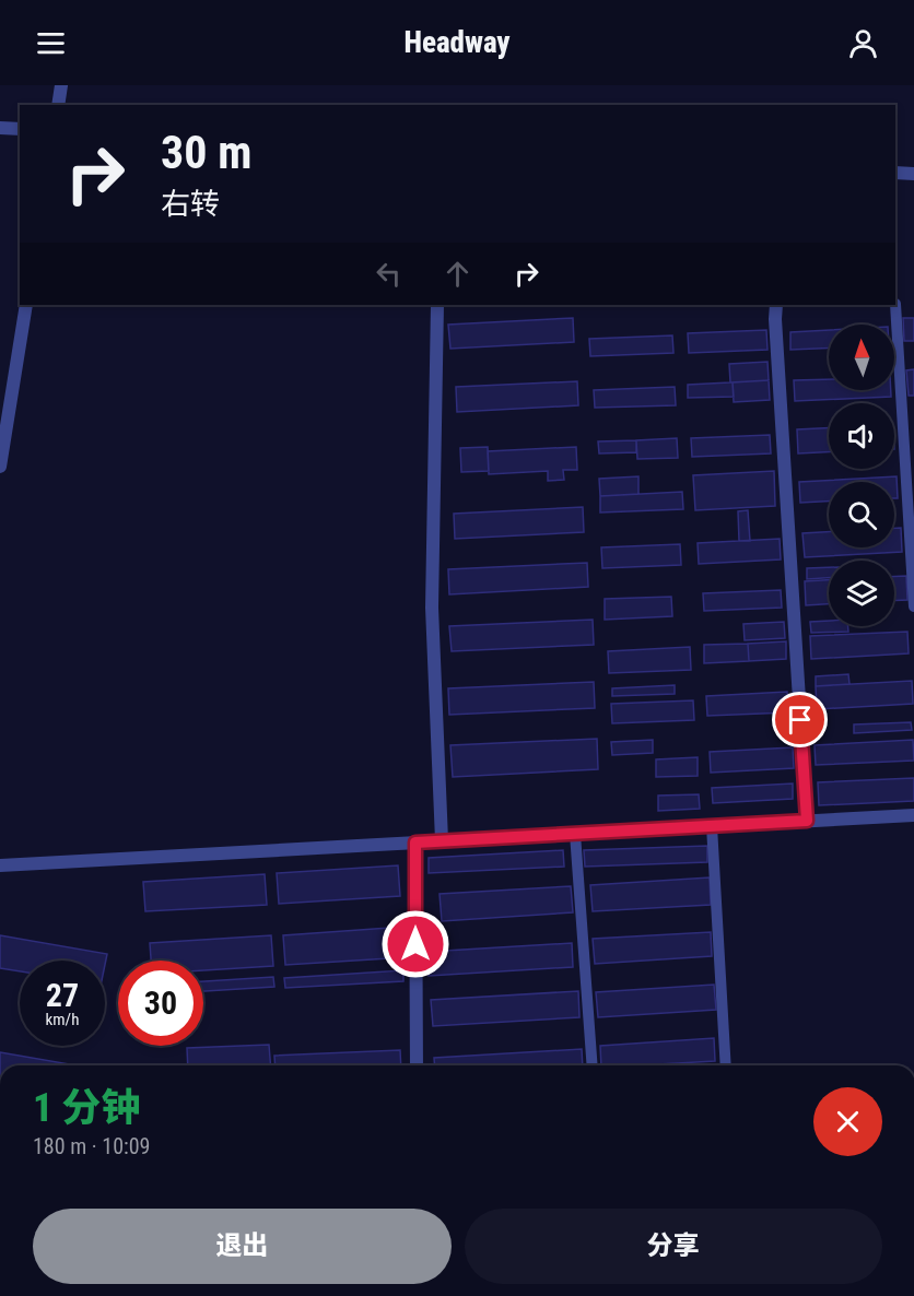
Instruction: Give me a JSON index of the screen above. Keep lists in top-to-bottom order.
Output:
{
  "north": "top",
  "page": {
    "header": "Headway",
    "turn": ["30 m", "右转"],
    "speed": "27 km/h",
    "limit": "30",
    "heading": ["1 分钟", "180 m · 10:09"],
    "buttons": ["退出", "分享"]
  }
}
